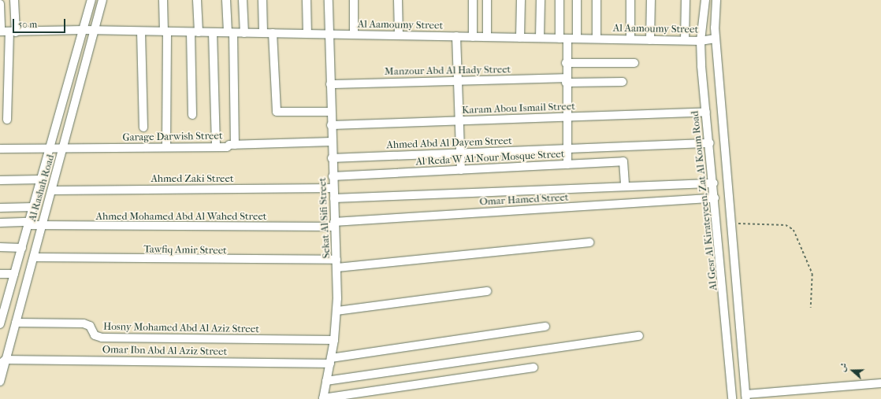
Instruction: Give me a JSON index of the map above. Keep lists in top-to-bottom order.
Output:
{
  "streets": {
    "street": [
      "Al Aamoumy Street",
      "Manzour Abd Al Hady Street",
      "Karam Abou Ismail Street",
      "Garage Darwish Street",
      "Ahmed Abd Al Dayem Street",
      "Al Reda W Al Nour Mosque Street",
      "Ahmed Zaki Street",
      "Al Rashah Road",
      "Omar Hamed Street",
      "Al Gesr Al Kirateyeen, Zat Al Koum Road",
      "Ahmed Mohamed Abd Al Wahed Street",
      "Sekat Al Sifi Street",
      "Tawfiq Amir Street",
      "Hosny Mohamed Abd Al Aziz Street",
      "Omar Ibn Abd Al Aziz Street"
    ]
  },
  "crossings": [
    ["Al Aamoumy Street", "Al Rashah Road"],
    ["Al Aamoumy Street", "Al Gesr Al Kirateyeen, Zat Al Koum Road"],
    ["Al Aamoumy Street", "Sekat Al Sifi Street"],
    ["Manzour Abd Al Hady Street", "Sekat Al Sifi Street"],
    ["Karam Abou Ismail Street", "Al Gesr Al Kirateyeen, Zat Al Koum Road"],
    ["Karam Abou Ismail Street", "Sekat Al Sifi Street"],
    ["Garage Darwish Street", "Al Rashah Road"],
    ["Garage Darwish Street", "Sekat Al Sifi Street"],
    ["Ahmed Abd Al Dayem Street", "Al Gesr Al Kirateyeen, Zat Al Koum Road"],
    ["Ahmed Abd Al Dayem Street", "Sekat Al Sifi Street"],
    ["Al Reda W Al Nour Mosque Street", "Sekat Al Sifi Street"],
    ["Ahmed Zaki Street", "Al Rashah Road"],
    ["Ahmed Zaki Street", "Sekat Al Sifi Street"],
    ["Al Rashah Road", "Ahmed Mohamed Abd Al Wahed Street"],
    ["Al Rashah Road", "Tawfiq Amir Street"],
    ["Al Rashah Road", "Hosny Mohamed Abd Al Aziz Street"],
    ["Al Rashah Road", "Omar Ibn Abd Al Aziz Street"],
    ["Omar Hamed Street", "Al Gesr Al Kirateyeen, Zat Al Koum Road"],
    ["Omar Hamed Street", "Ahmed Mohamed Abd Al Wahed Street"],
    ["Omar Hamed Street", "Sekat Al Sifi Street"],
    ["Ahmed Mohamed Abd Al Wahed Street", "Sekat Al Sifi Street"],
    ["Sekat Al Sifi Street", "Tawfiq Amir Street"],
    ["Sekat Al Sifi Street", "Hosny Mohamed Abd Al Aziz Street"],
    ["Sekat Al Sifi Street", "Omar Ibn Abd Al Aziz Street"]
  ],
  "scale_bar": "50 m",
  "north": "left"
}
